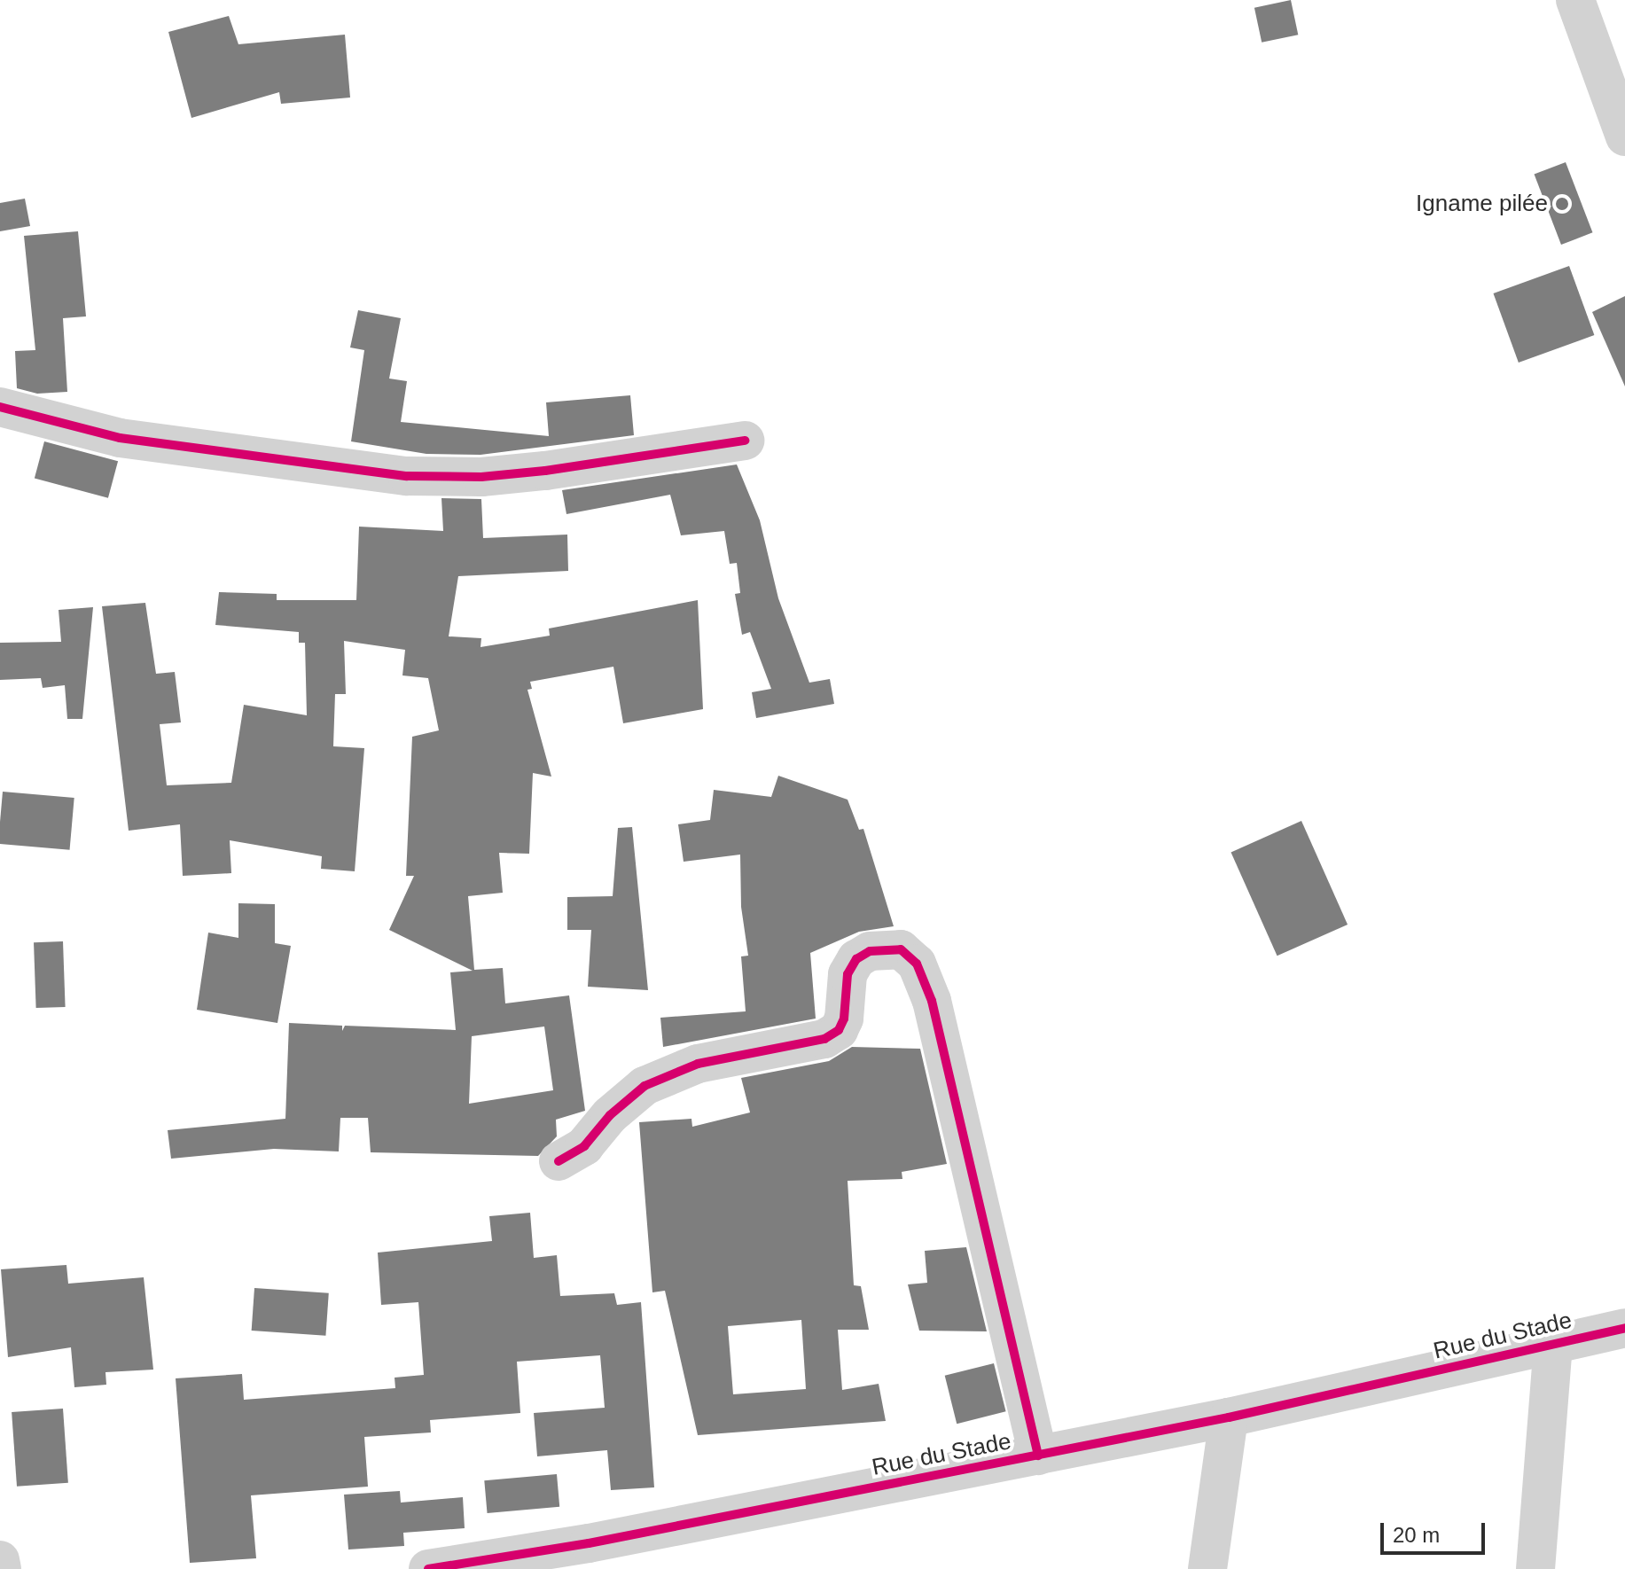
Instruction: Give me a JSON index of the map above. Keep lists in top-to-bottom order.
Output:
{
  "streets": {
    "street": ["Rue du Stade"]
  },
  "places": ["Igname pilée"],
  "scale_bar": "20 m"
}
